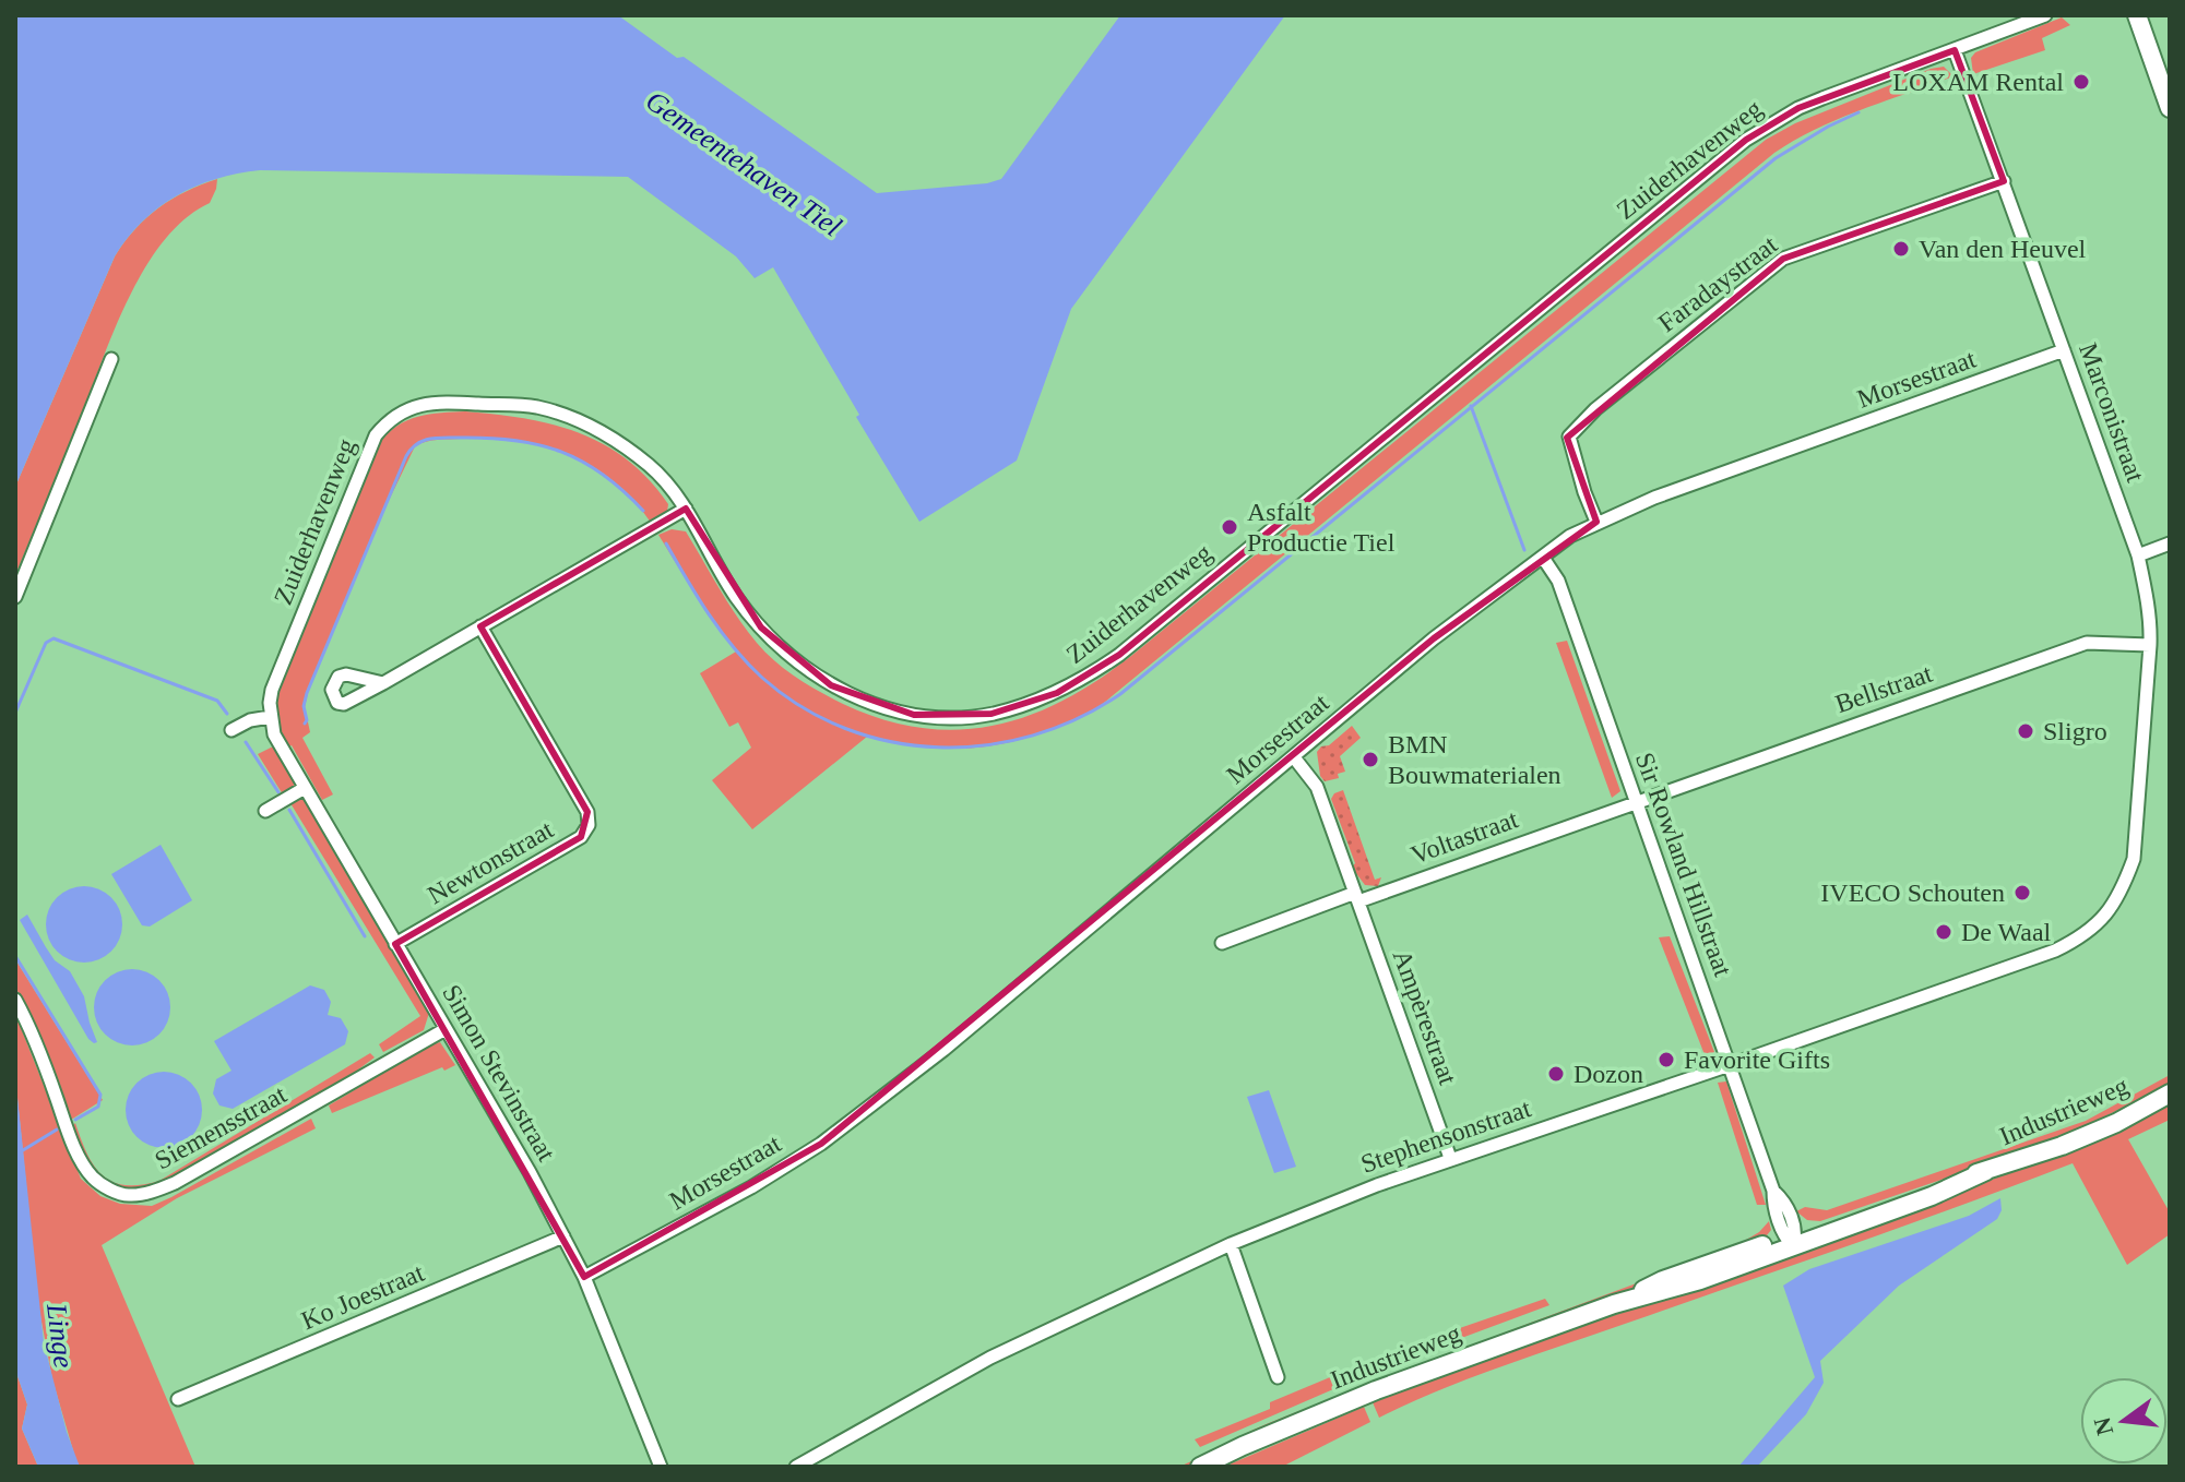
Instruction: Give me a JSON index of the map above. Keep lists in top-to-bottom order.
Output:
{
  "streets": {
    "main road": ["Industrieweg"],
    "street": [
      "Zuiderhavenweg",
      "Faradaystraat",
      "Morsestraat",
      "Marconistraat",
      "Bellstraat",
      "Voltastraat",
      "Newtonstraat",
      "Sir Rowland Hillstraat",
      "Ampèrestraat",
      "Simon Stevinstraat",
      "Siemensstraat",
      "Stephensonstraat",
      "Ko Joestraat"
    ]
  },
  "crossings": [
    ["Zuiderhavenweg", "Marconistraat"],
    ["Zuiderhavenweg", "Simon Stevinstraat"],
    ["Faradaystraat", "Morsestraat"],
    ["Faradaystraat", "Marconistraat"],
    ["Morsestraat", "Marconistraat"],
    ["Morsestraat", "Sir Rowland Hillstraat"],
    ["Morsestraat", "Ampèrestraat"],
    ["Morsestraat", "Simon Stevinstraat"],
    ["Marconistraat", "Bellstraat"],
    ["Marconistraat", "Sir Rowland Hillstraat"],
    ["Marconistraat", "Stephensonstraat"],
    ["Bellstraat", "Voltastraat"],
    ["Bellstraat", "Sir Rowland Hillstraat"],
    ["Voltastraat", "Sir Rowland Hillstraat"],
    ["Voltastraat", "Ampèrestraat"],
    ["Newtonstraat", "Simon Stevinstraat"],
    ["Sir Rowland Hillstraat", "Industrieweg"],
    ["Sir Rowland Hillstraat", "Stephensonstraat"],
    ["Ampèrestraat", "Stephensonstraat"],
    ["Simon Stevinstraat", "Siemensstraat"],
    ["Simon Stevinstraat", "Ko Joestraat"]
  ],
  "water": ["Gemeentehaven Tiel", "Linge"],
  "places": [
    "LOXAM Rental",
    "Van den Heuvel",
    "Asfalt Productie Tiel",
    "Sligro",
    "BMN Bouwmaterialen",
    "IVECO Schouten",
    "De Waal",
    "Favorite Gifts",
    "Dozon"
  ],
  "north": "left"
}
